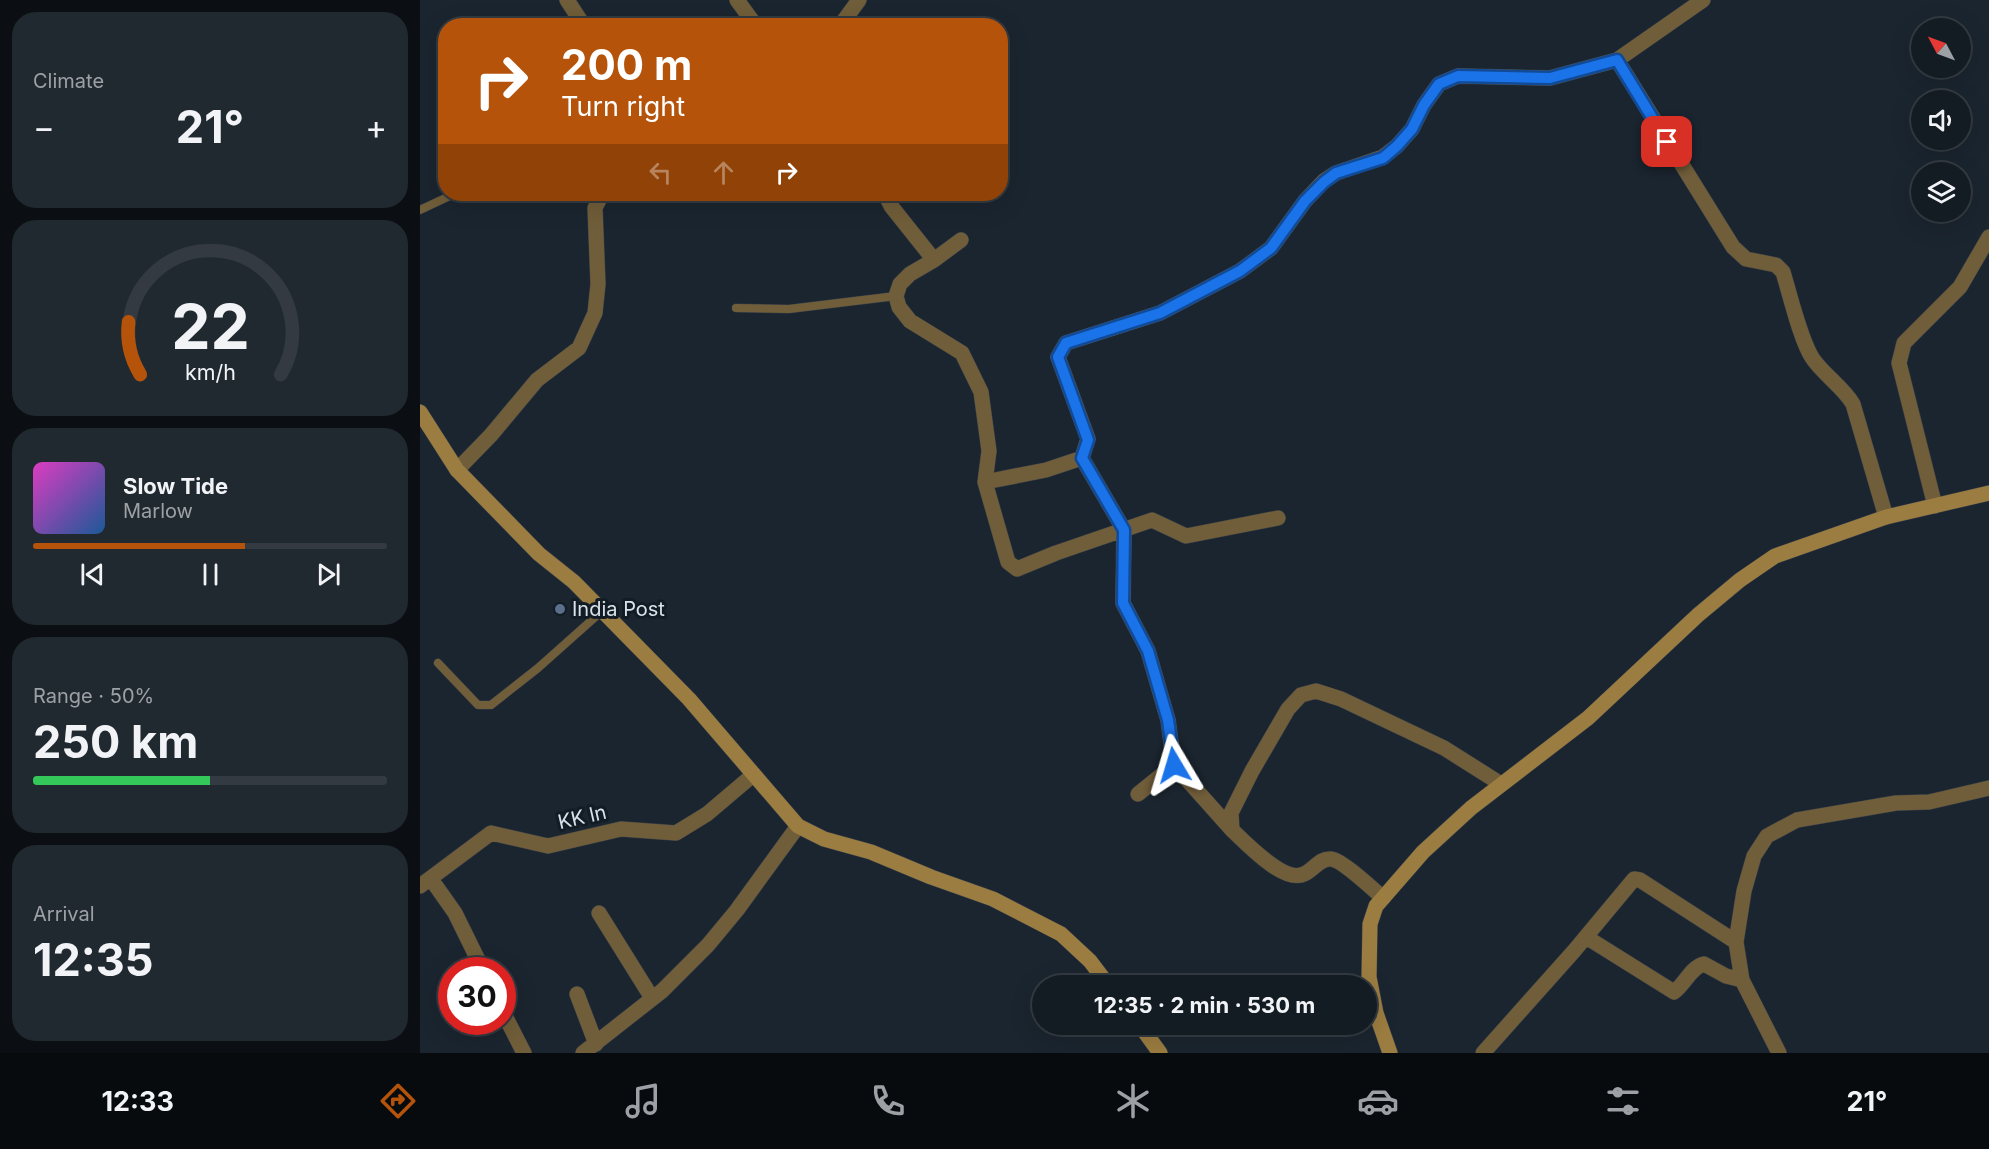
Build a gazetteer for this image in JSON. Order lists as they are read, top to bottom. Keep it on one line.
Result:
{"streets":{"street":["KK ln"]},"places":["India Post"],"north":"top left","page":{"tile":["Climate",["Range · 50%","250 km"],["Arrival","12:35"]],"turn":["200 m","Turn right"],"heat":["−","21°","+"],"song":["Slow Tide","Marlow"],"limit":"30","trip":"12:35 · 2 min · 530 m","tabs":["12:33","21°"],"gauge":["22","km/h"]}}
